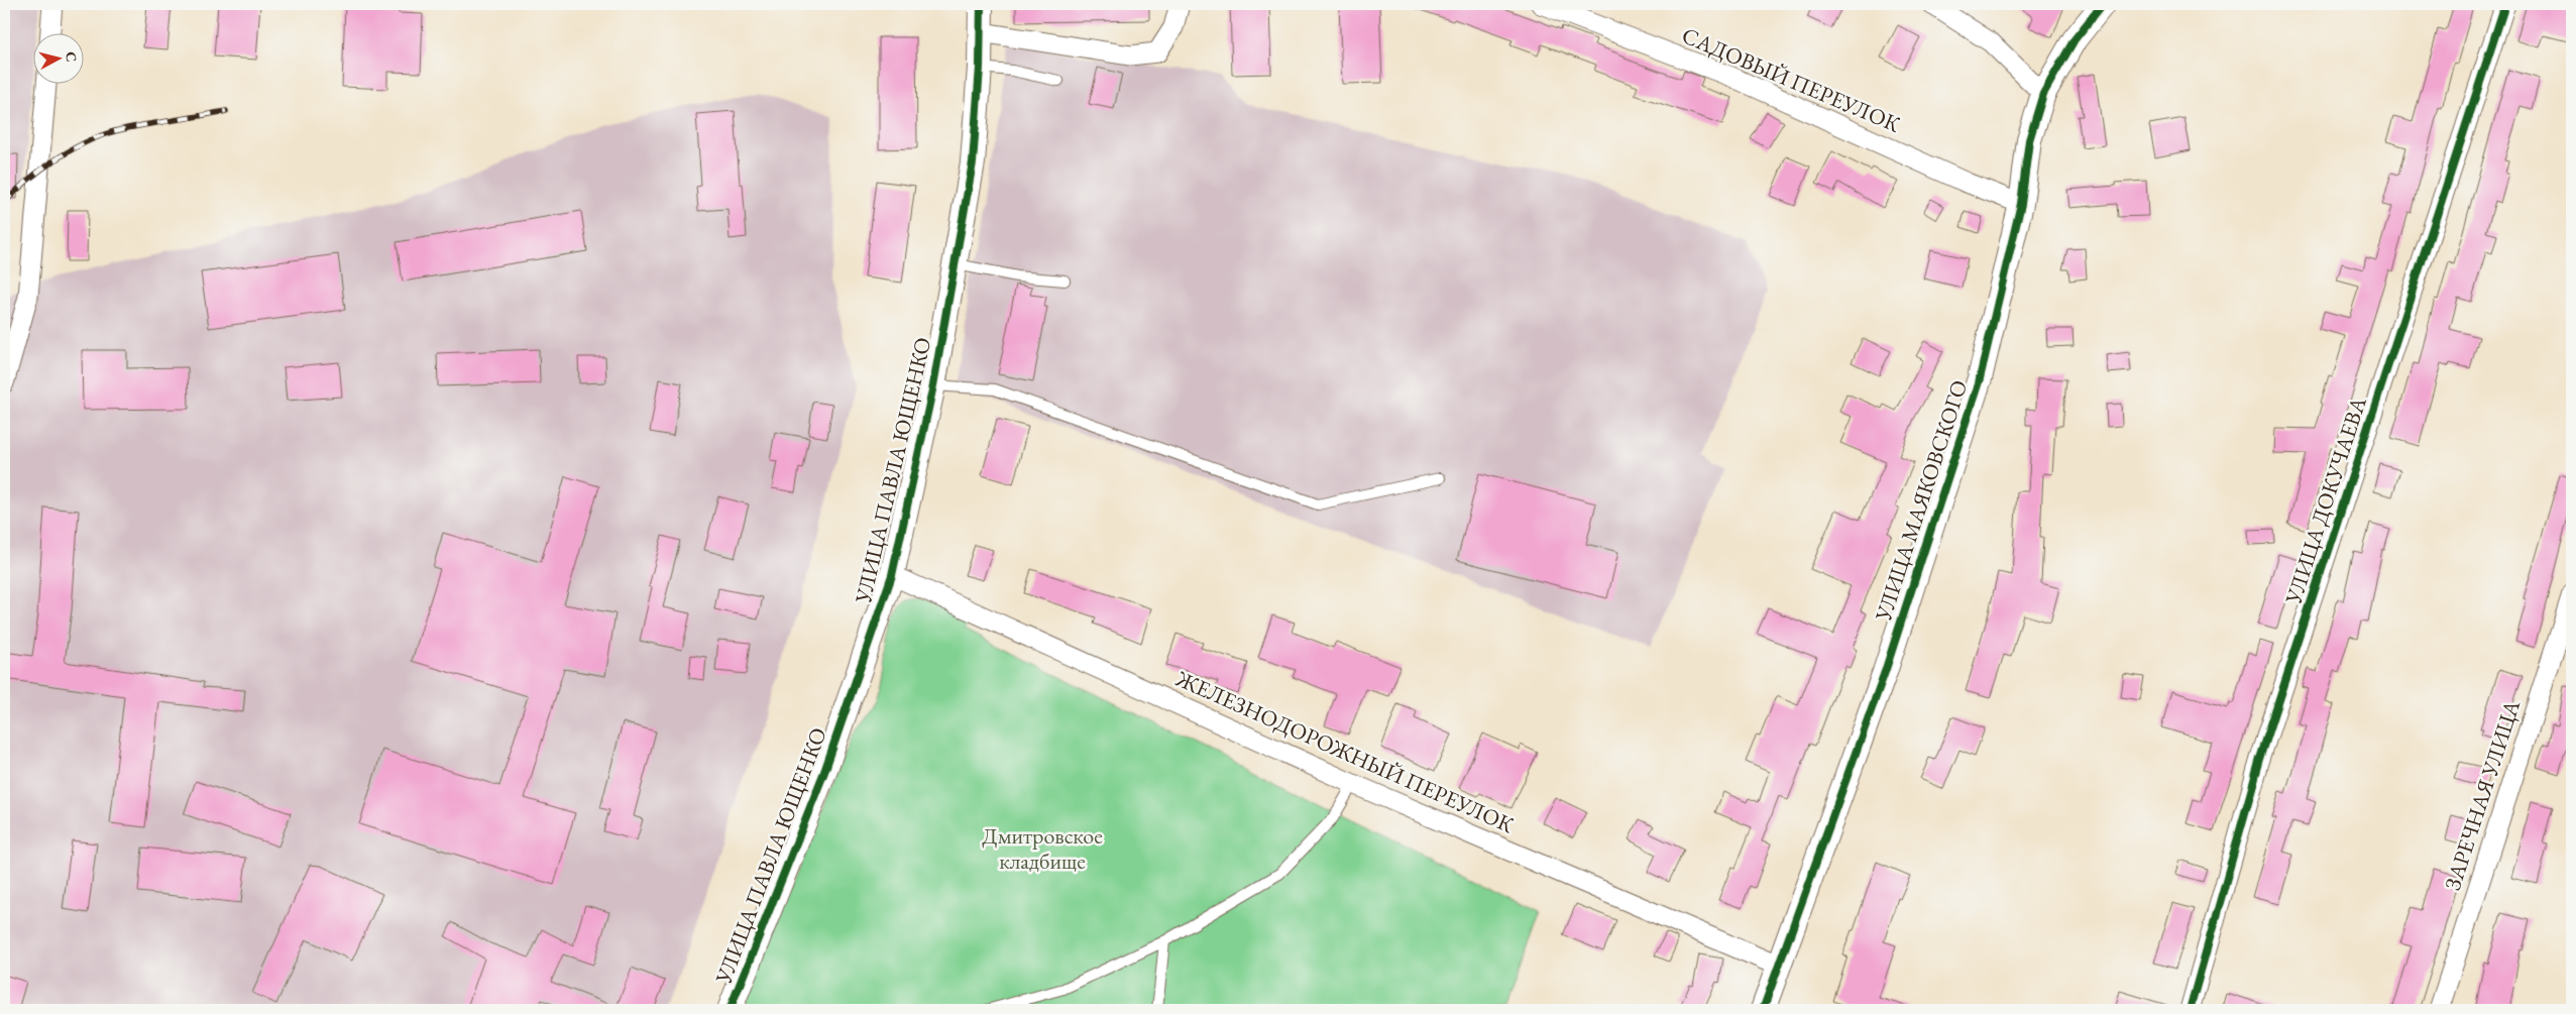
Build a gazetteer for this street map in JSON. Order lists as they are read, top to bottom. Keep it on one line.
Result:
{"streets":{"street":["САДОВЫЙ ПЕРЕУЛОК","УЛИЦА ПАВЛА ЮЩЕНКО","УЛИЦА МАЯКОВСКОГО","УЛИЦА ДОКУЧАЕВА","ЖЕЛЕЗНОДОРОЖНЫЙ ПЕРЕУЛОК","ЗАРЕЧНАЯ УЛИЦА"]},"crossings":[["САДОВЫЙ ПЕРЕУЛОК","УЛИЦА МАЯКОВСКОГО"],["УЛИЦА ПАВЛА ЮЩЕНКО","ЖЕЛЕЗНОДОРОЖНЫЙ ПЕРЕУЛОК"],["УЛИЦА МАЯКОВСКОГО","ЖЕЛЕЗНОДОРОЖНЫЙ ПЕРЕУЛОК"]],"parks":["Дмитровское кладбище"],"north":"right"}
